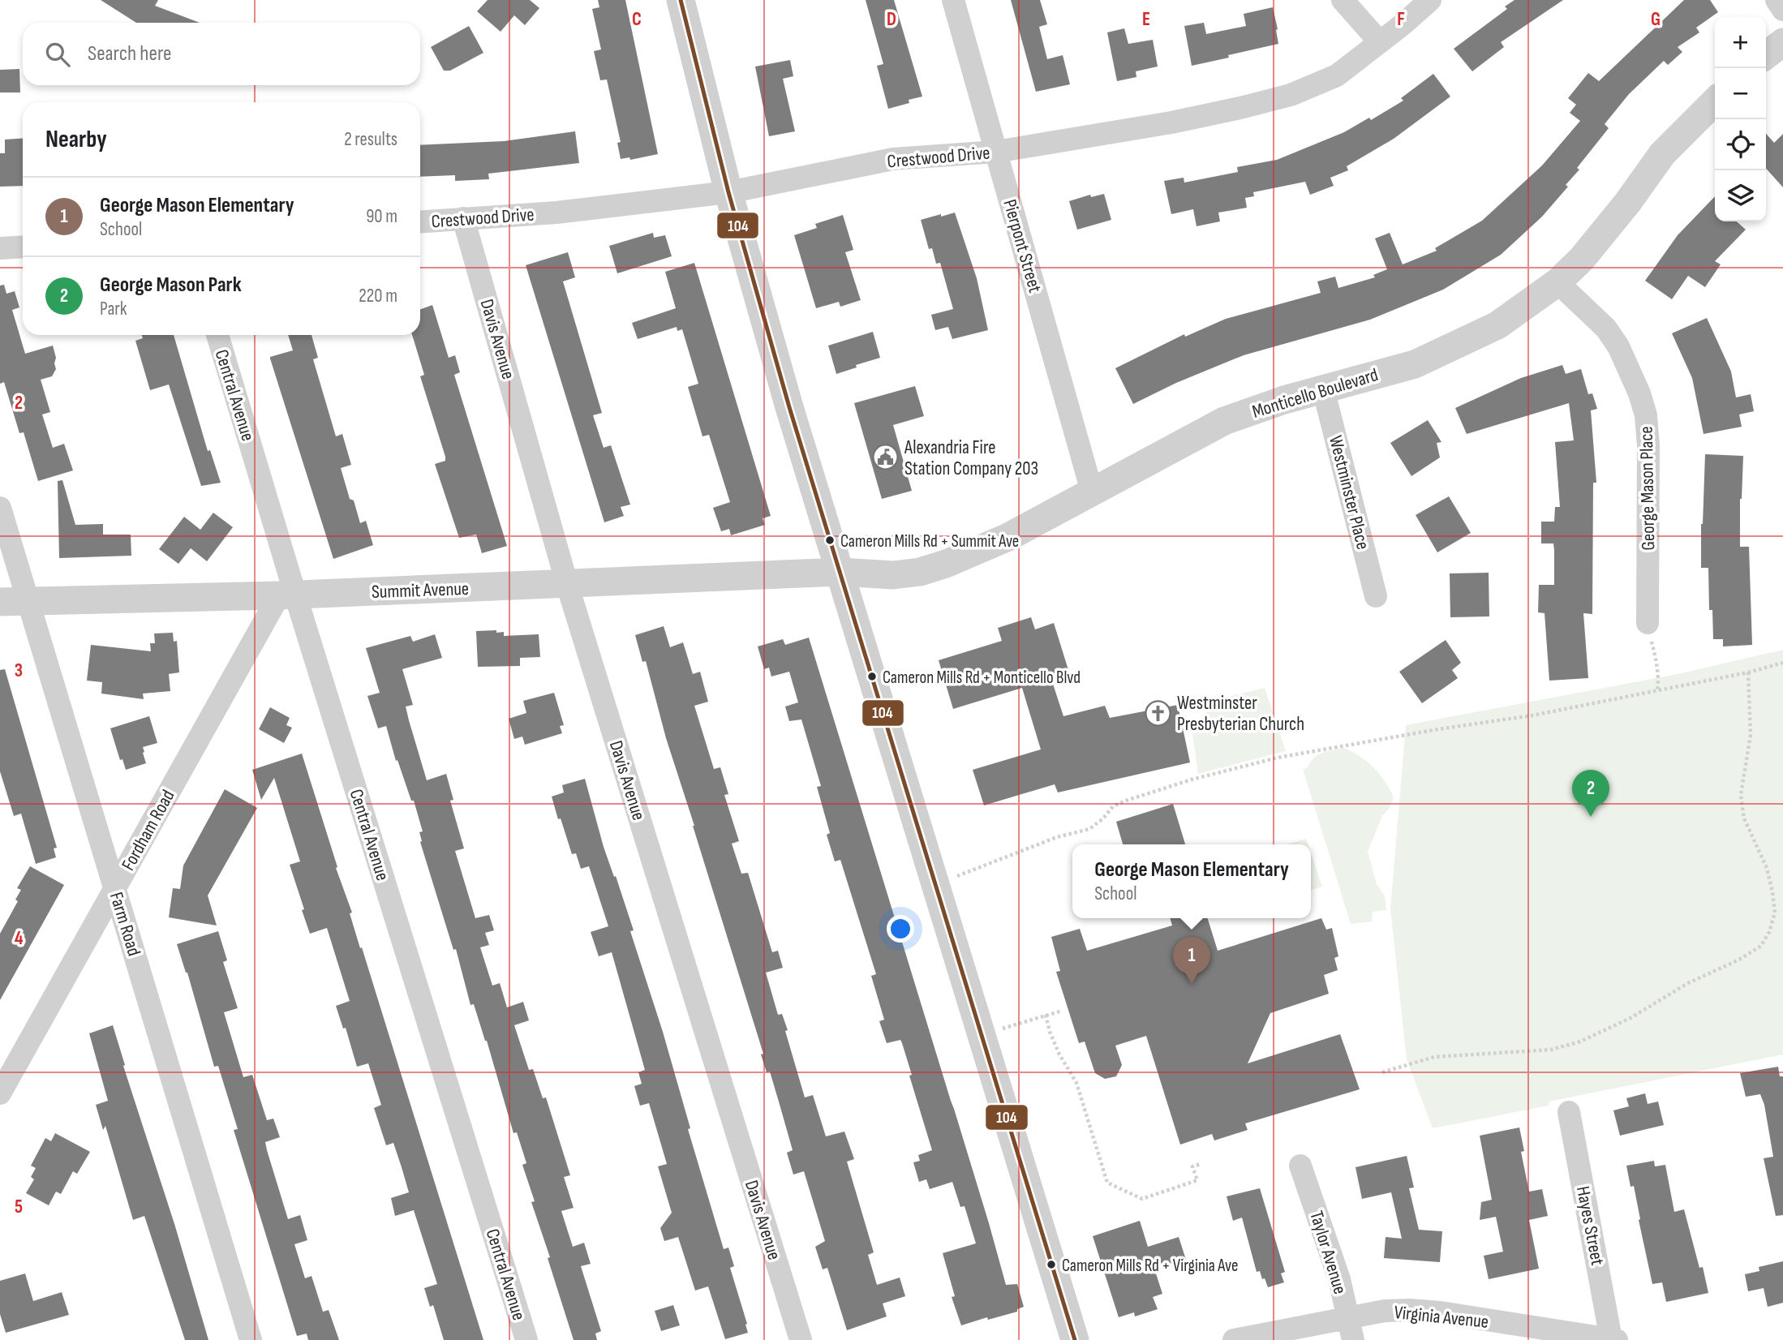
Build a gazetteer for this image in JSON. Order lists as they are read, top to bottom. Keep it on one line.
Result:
{"streets":{"street":["Crestwood Drive","Pierpont Street","Davis Avenue","Monticello Boulevard","Central Avenue","George Mason Place","Westminster Place","Summit Avenue","Fordham Road","Farm Road","Hayes Street","Taylor Avenue","Virginia Avenue"]},"crossings":[["Crestwood Drive","Pierpont Street"],["Crestwood Drive","Davis Avenue"],["Pierpont Street","Monticello Boulevard"],["Davis Avenue","Summit Avenue"],["Monticello Boulevard","George Mason Place"],["Monticello Boulevard","Westminster Place"],["Monticello Boulevard","Summit Avenue"],["Central Avenue","Summit Avenue"],["Central Avenue","Fordham Road"],["Summit Avenue","Fordham Road"],["Summit Avenue","Farm Road"],["Fordham Road","Farm Road"],["Hayes Street","Virginia Avenue"],["Taylor Avenue","Virginia Avenue"]],"places":{"public building":["Alexandria Fire Station Company 203"],"other":["Cameron Mills Rd + Summit Ave","Cameron Mills Rd + Monticello Blvd","Cameron Mills Rd + Virginia Ave"],"church":["Westminster Presbyterian Church"]},"lines":["transit line 104"],"page":{"map_buttons":["+","−"],"search":"Search here","heading":["Nearby","2 results"],"list":[{"mark":"1","name":"George Mason Elementary","note":"School","value":"90 m"},{"mark":"2","name":"George Mason Park","note":"Park","value":"220 m"}],"pins":["2","1"],"popup":["George Mason Elementary","School"]},"grid":{"columns":["C","D","E","F","G"],"rows":["2","3","4","5"]}}
